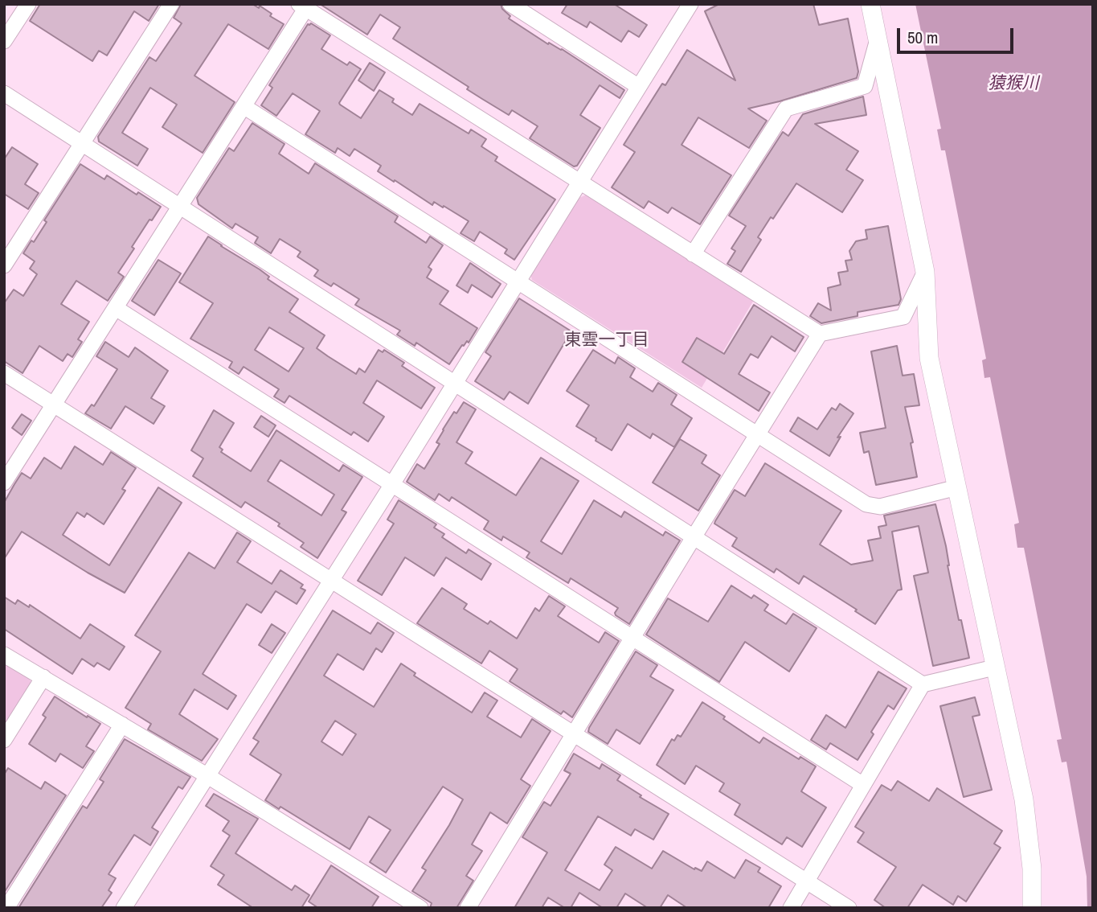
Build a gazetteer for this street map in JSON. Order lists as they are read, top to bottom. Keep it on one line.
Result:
{"districts":["東雲一丁目"],"water":["猿猴川"],"scale_bar":"50 m"}
